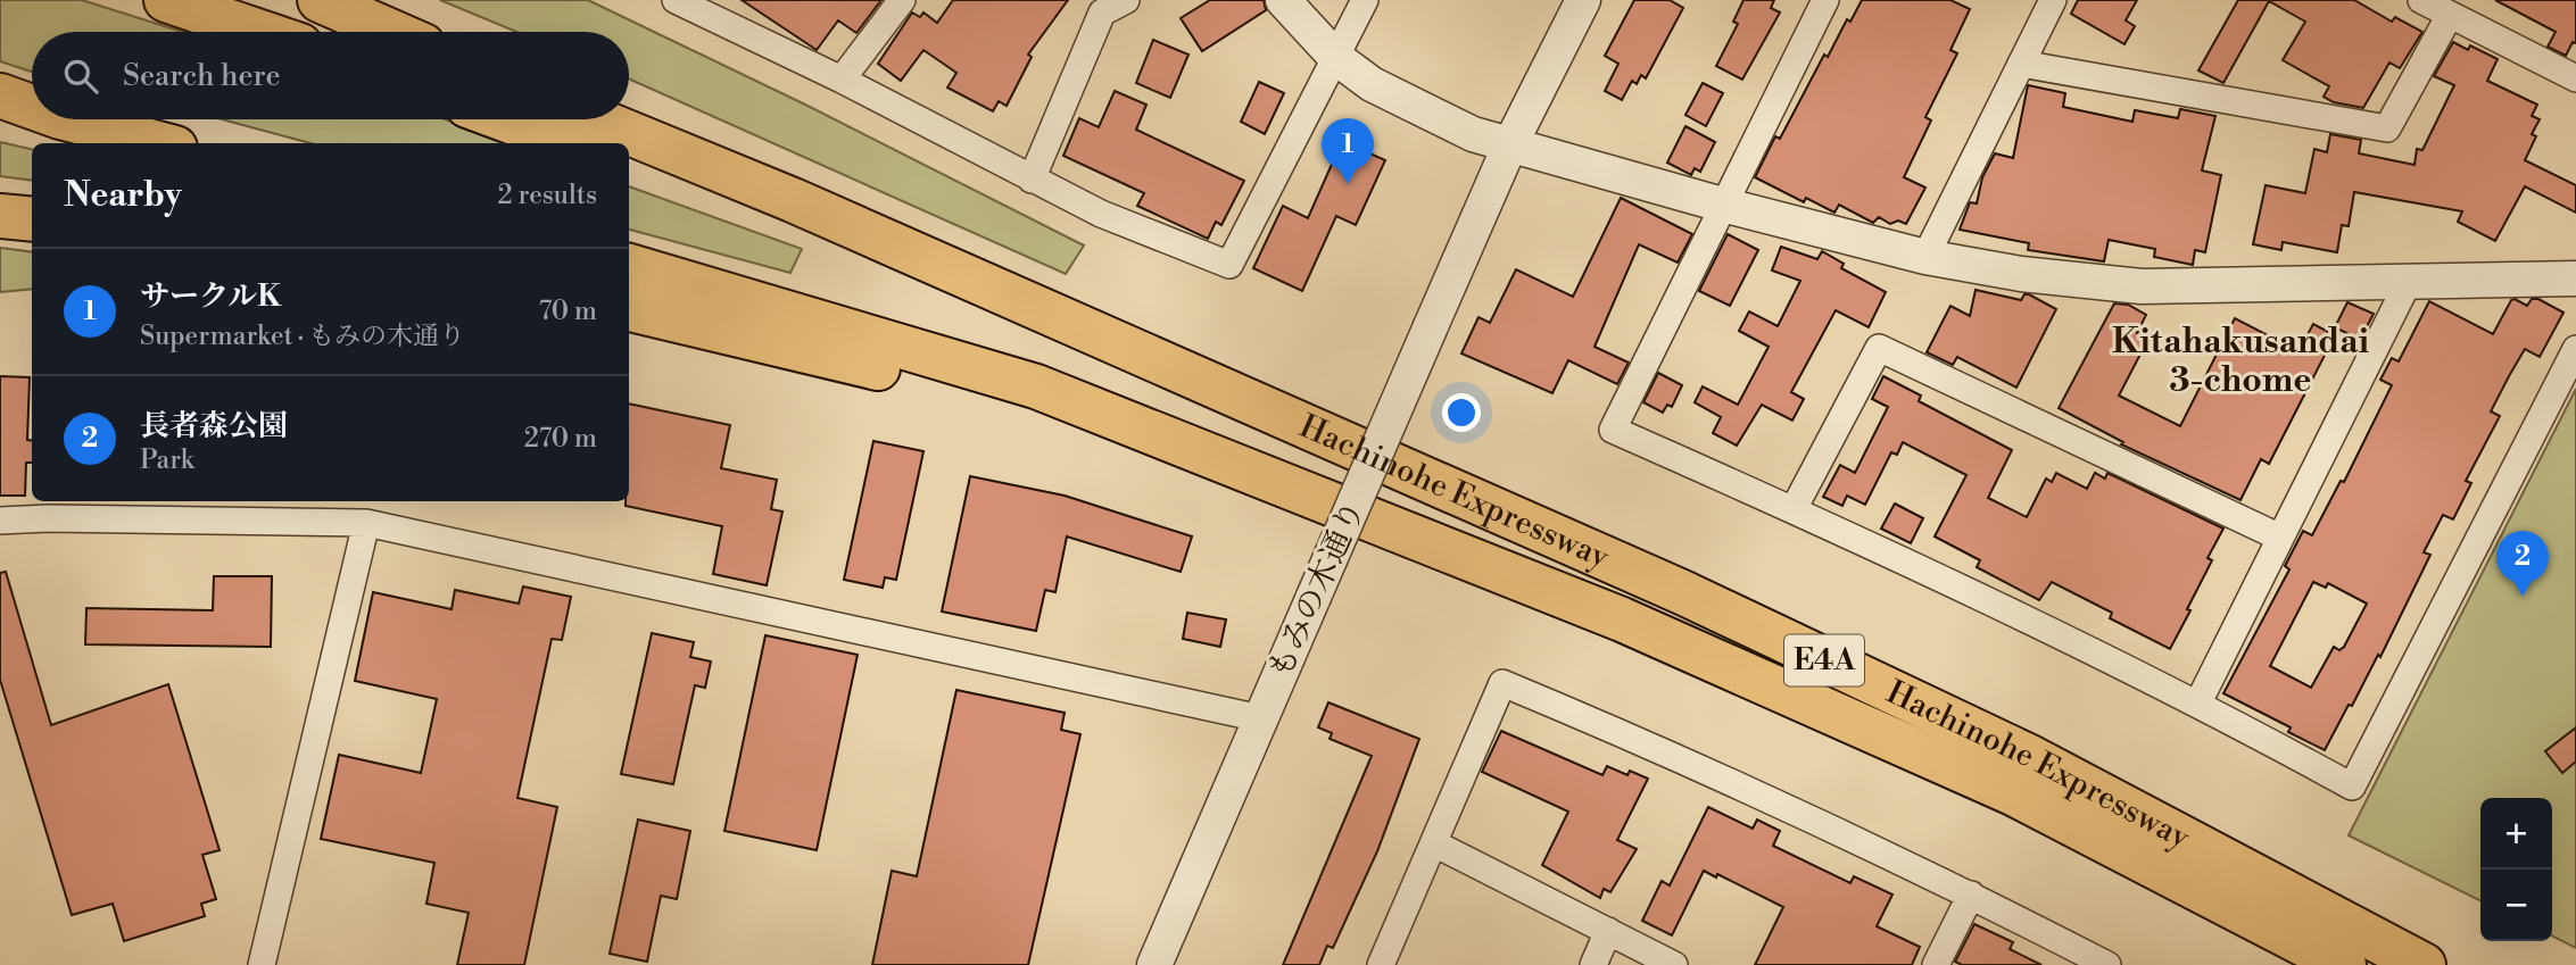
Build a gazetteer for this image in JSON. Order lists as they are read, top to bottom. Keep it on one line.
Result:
{"streets":{"highway":["Hachinohe Expressway","E4A"],"street":["もみの木通り"]},"districts":["Kitahakusandai 3-chome"],"page":{"search":"Search here","pins":["1","2"],"heading":["Nearby","2 results"],"list":[{"mark":"1","name":"サークルK","note":"Supermarket · もみの木通り","value":"70 m"},{"mark":"2","name":"長者森公園","note":"Park","value":"270 m"}],"map_buttons":["+","−"]}}
